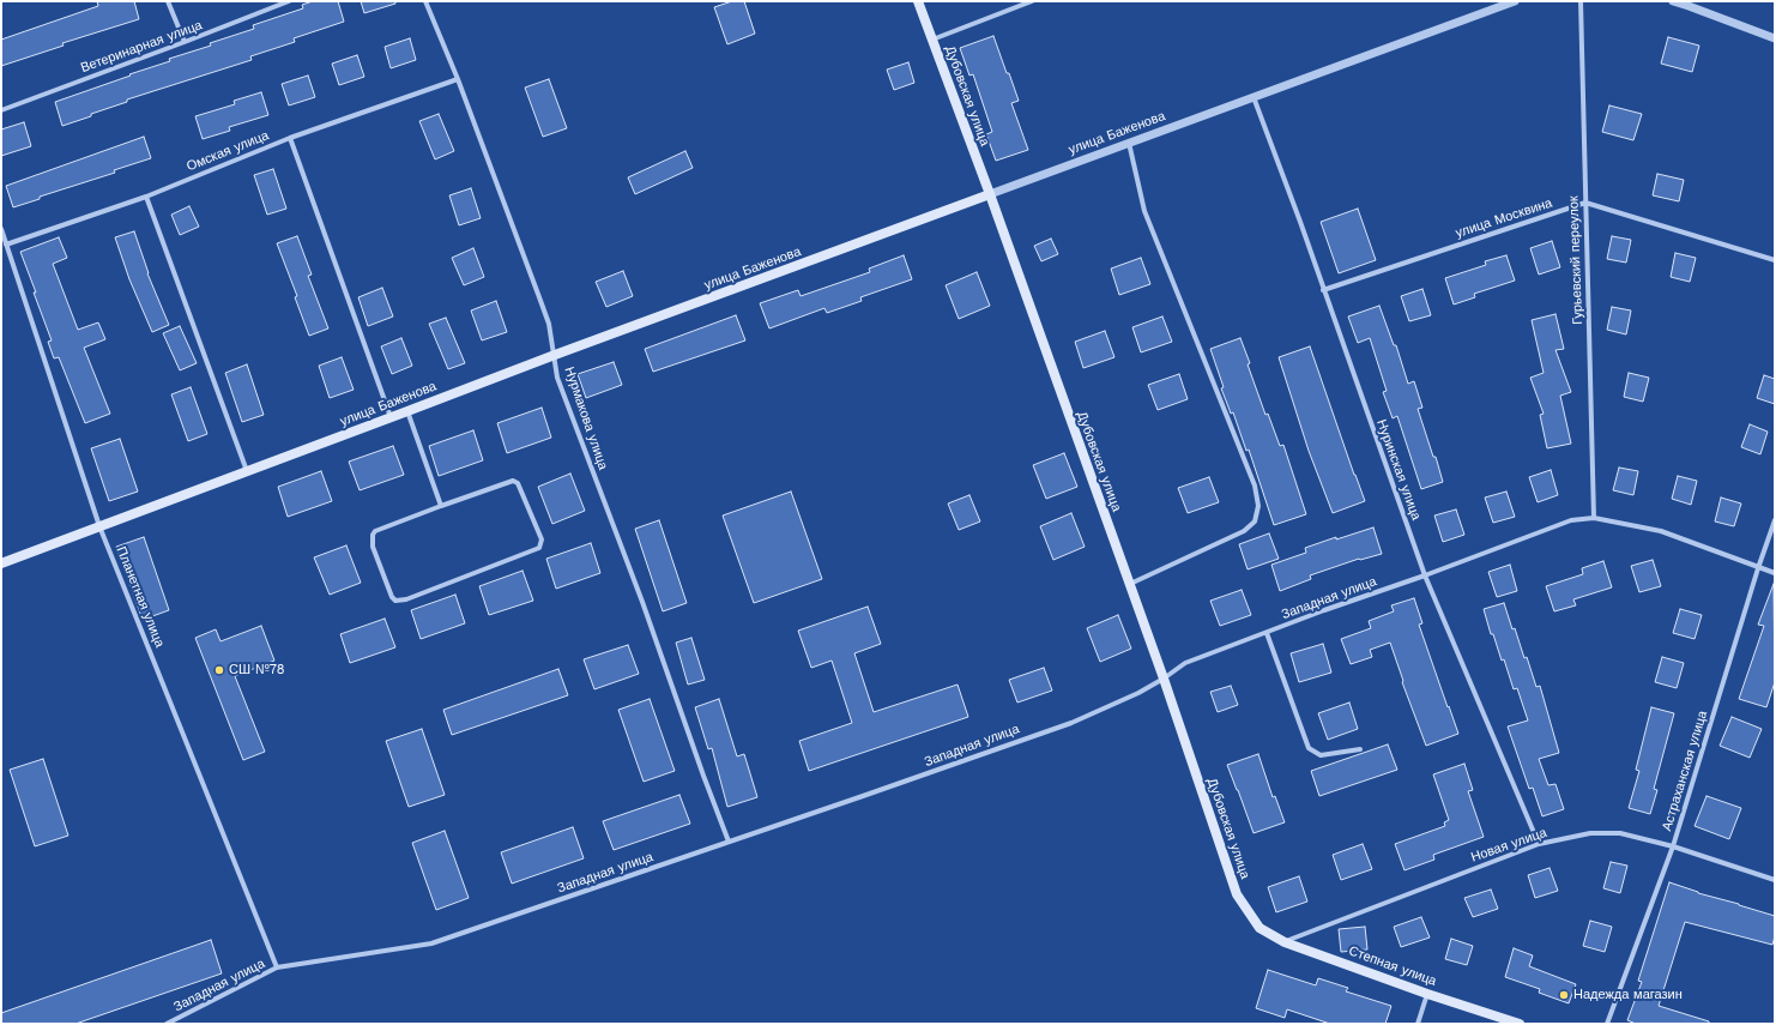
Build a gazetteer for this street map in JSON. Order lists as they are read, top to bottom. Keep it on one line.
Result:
{"streets":{"main road":["Дубовская улица","улица Баженова","Степная улица"],"street":["Ветеринарная улица","Омская улица","улица Москвина","Гурьевский переулок","Нурмакова улица","Нуринская улица","Планетная улица","Западная улица","Астраханская улица","Новая улица"]},"crossings":[["Дубовская улица","улица Баженова"],["Дубовская улица","Западная улица"],["Дубовская улица","Степная улица"],["улица Баженова","Нурмакова улица"],["улица Баженова","Нуринская улица"],["улица Баженова","Планетная улица"],["Омская улица","Нурмакова улица"],["Омская улица","Планетная улица"],["улица Москвина","Гурьевский переулок"],["улица Москвина","Нуринская улица"],["Гурьевский переулок","Западная улица"],["Нурмакова улица","Западная улица"],["Нуринская улица","Западная улица"],["Нуринская улица","Новая улица"],["Планетная улица","Западная улица"],["Западная улица","Астраханская улица"],["Астраханская улица","Новая улица"],["Новая улица","Степная улица"]],"places":["СШ №78","Надежда магазин"]}
